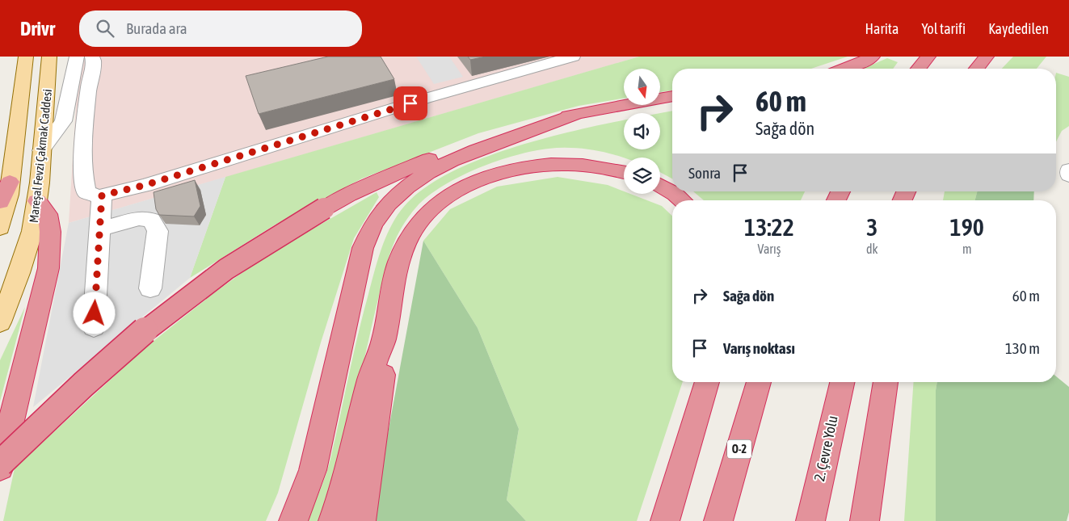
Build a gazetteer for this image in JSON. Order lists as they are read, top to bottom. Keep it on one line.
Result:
{"streets":{"highway":["2. Çevre Yolu","O-2"],"main road":["Mareşal Fevzi Çakmak Caddesi"]},"north":"bottom","page":{"header":"Drivr","search":"Burada ara","nav":["Harita","Yol tarifi","Kaydedilen"],"turn":["60 m","Sağa dön"],"then":"Sonra","eta":["13:22","Varış","3","dk","190","m"],"list":[{"name":"Sağa dön","value":"60 m"},{"name":"Varış noktası","value":"130 m"}]}}
